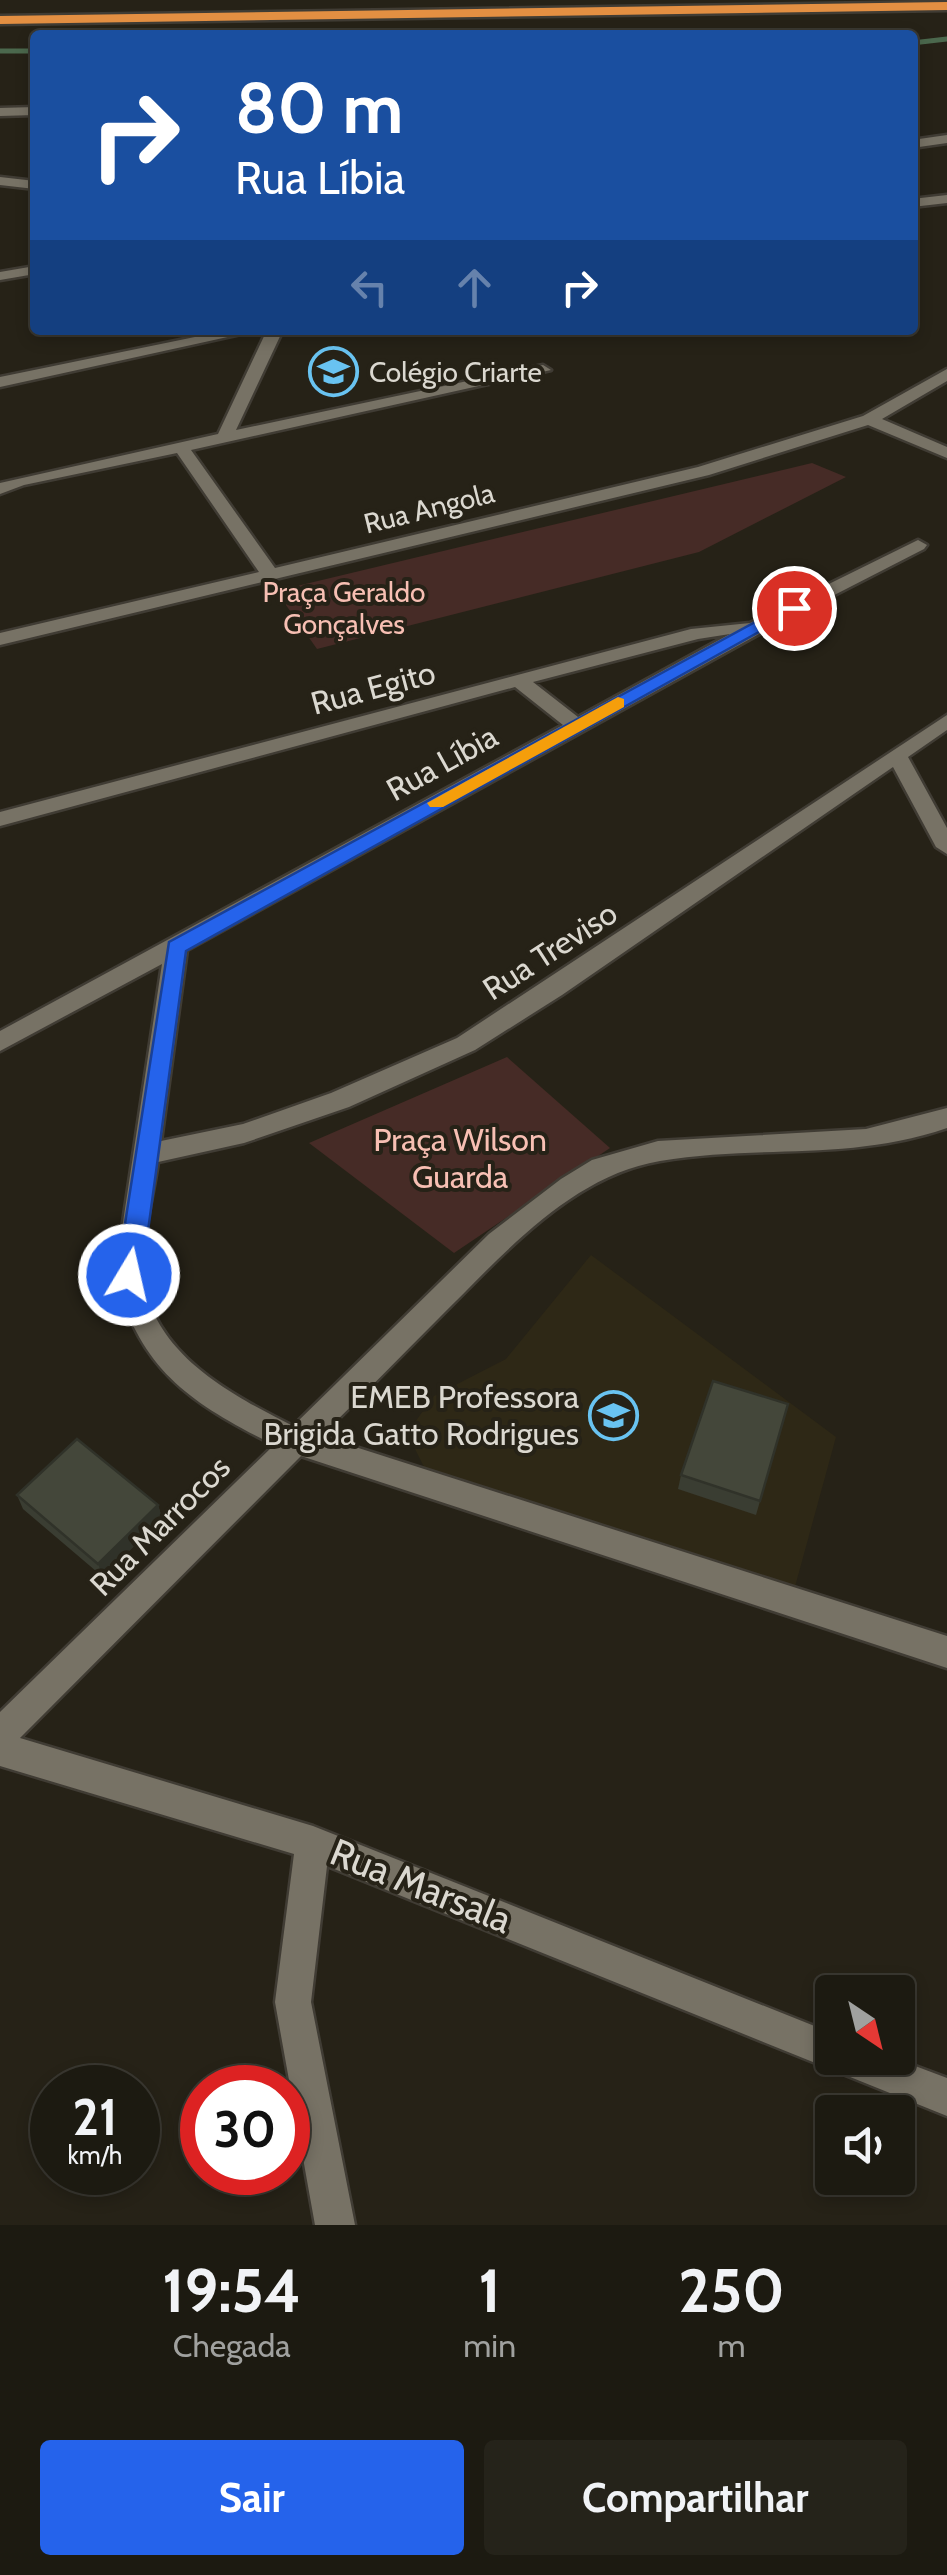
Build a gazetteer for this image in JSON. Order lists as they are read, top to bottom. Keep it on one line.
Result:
{"streets":{"street":["Rua Angola","Rua Egito","Rua Líbia","Rua Treviso","Rua Marrocos","Rua Marsala"]},"crossings":[["Rua Egito","Rua Líbia"]],"parks":["Praça Geraldo Gonçalves","Praça Wilson Guarda"],"places":{"school or university":["Colégio Criarte","EMEB Professora Brigida Gatto Rodrigues"]},"north":"bottom right","page":{"turn":["80 m","Rua Líbia"],"speed":"21 km/h","limit":"30","eta":["19:54","Chegada","1","min","250","m"],"buttons":["Sair","Compartilhar"]}}
